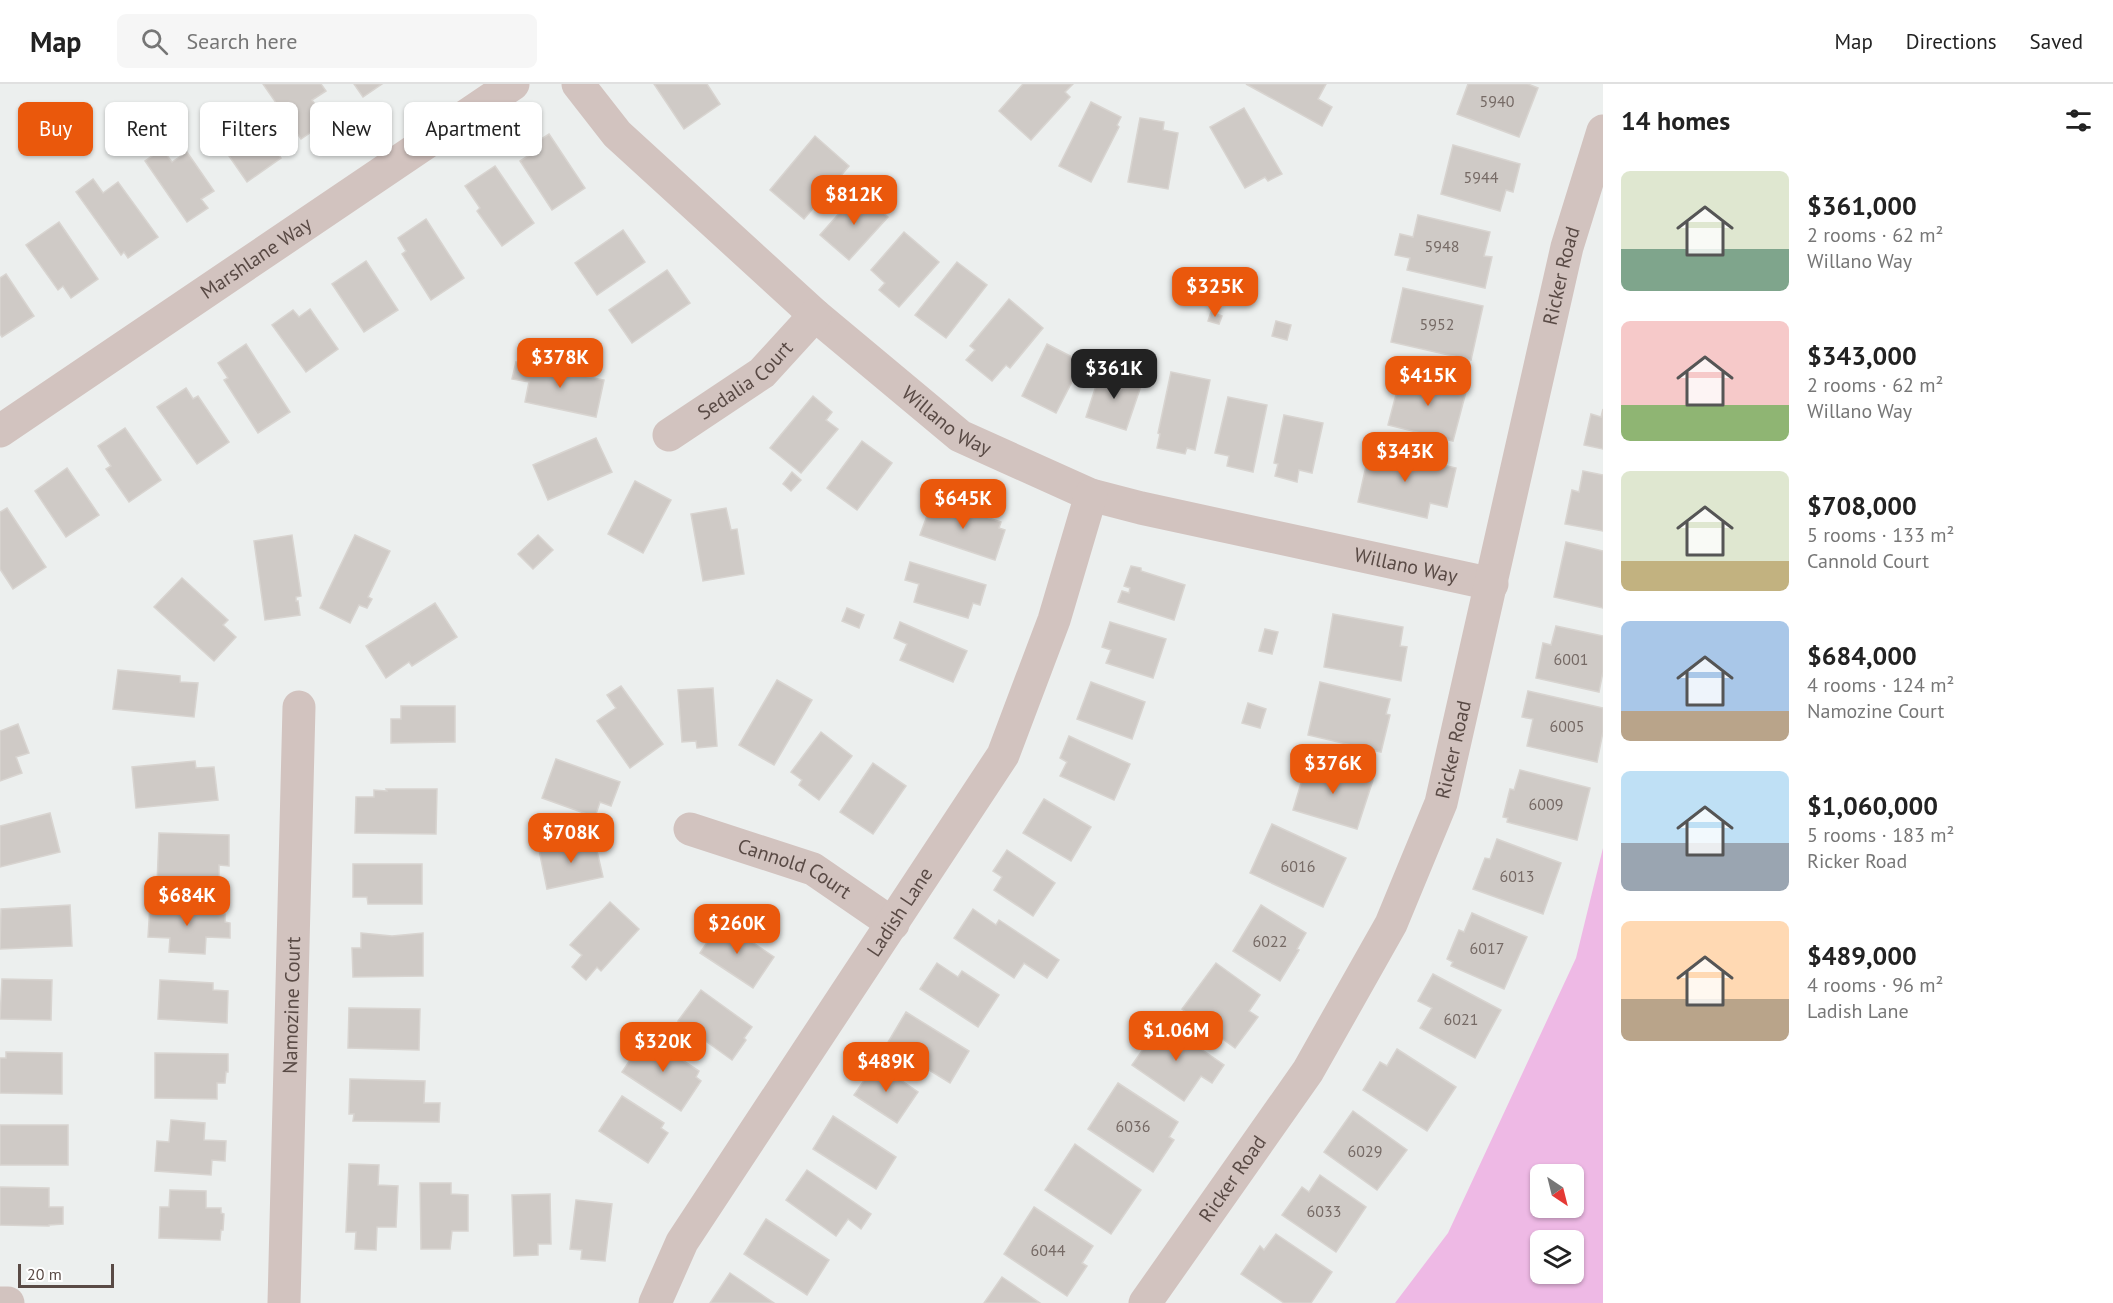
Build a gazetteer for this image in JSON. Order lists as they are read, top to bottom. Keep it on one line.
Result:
{"streets":{"street":["Marshlane Way","Ricker Road","Sedalia Court","Willano Way","Cannold Court","Ladish Lane","Namozine Court"]},"crossings":[["Ricker Road","Willano Way"],["Sedalia Court","Willano Way"],["Willano Way","Ladish Lane"],["Cannold Court","Ladish Lane"]],"house_numbers":["5940","5944","5948","5952","6001","6005","6009","6016","6013","6022","6017","6021","6036","6029","6033","6044"],"scale_bar":"20 m","north":"bottom right","page":{"header":"Map","search":"Search here","nav":["Map","Directions","Saved"],"heading":"14 homes","chip":["Buy","Rent","Filters","New","Apartment"],"list":[{"name":"$361,000","note":"2 rooms · 62 m² · Willano Way"},{"name":"$343,000","note":"2 rooms · 62 m² · Willano Way"},{"name":"$708,000","note":"5 rooms · 133 m² · Cannold Court"},{"name":"$684,000","note":"4 rooms · 124 m² · Namozine Court"},{"name":"$1,060,000","note":"5 rooms · 183 m² · Ricker Road"},{"name":"$489,000","note":"4 rooms · 96 m² · Ladish Lane"}],"price":["$812K","$325K","$378K","$361K","$415K","$343K","$645K","$376K","$708K","$684K","$260K","$1.06M","$320K","$489K"],"scale":"20 m"}}
